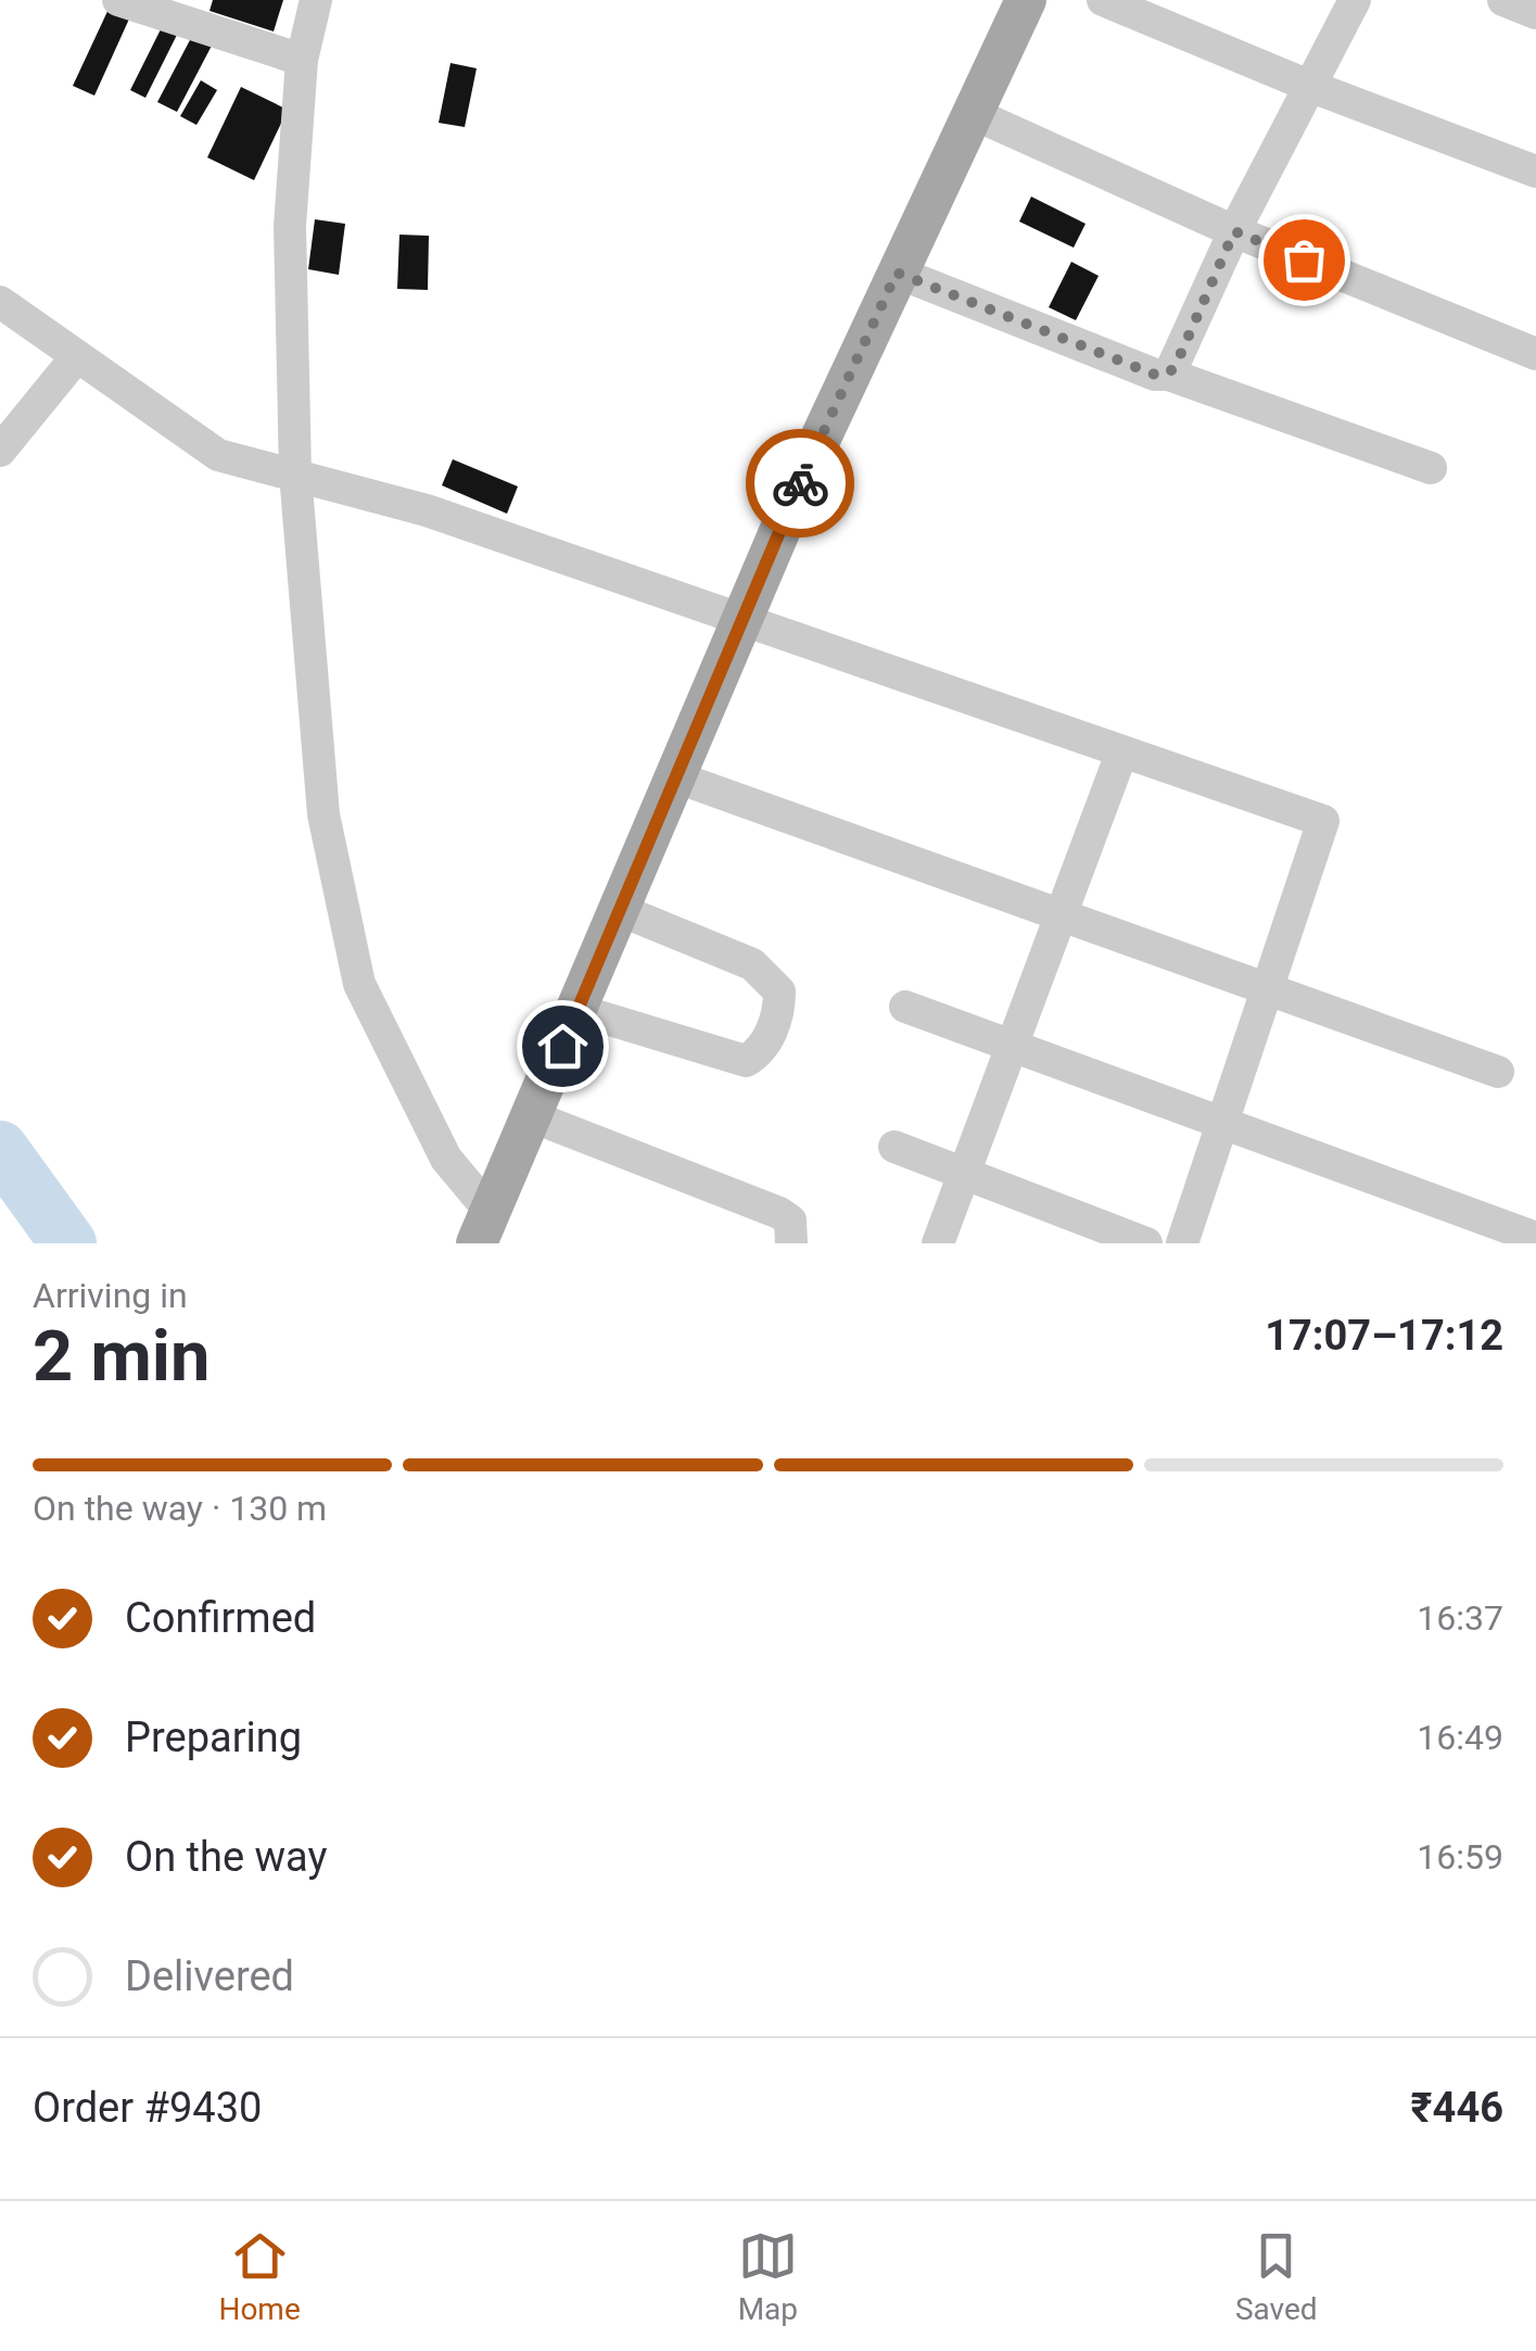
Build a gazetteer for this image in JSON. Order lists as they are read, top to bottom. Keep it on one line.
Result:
{"page":{"heading":["2 min","Arriving in","17:07–17:12"],"panel":["Order #9430","₹446"],"bar":"On the way · 130 m","list":[["Confirmed","16:37"],["Preparing","16:49"],["On the way","16:59"],"Delivered"],"tabs":["Home","Map","Saved"]}}
